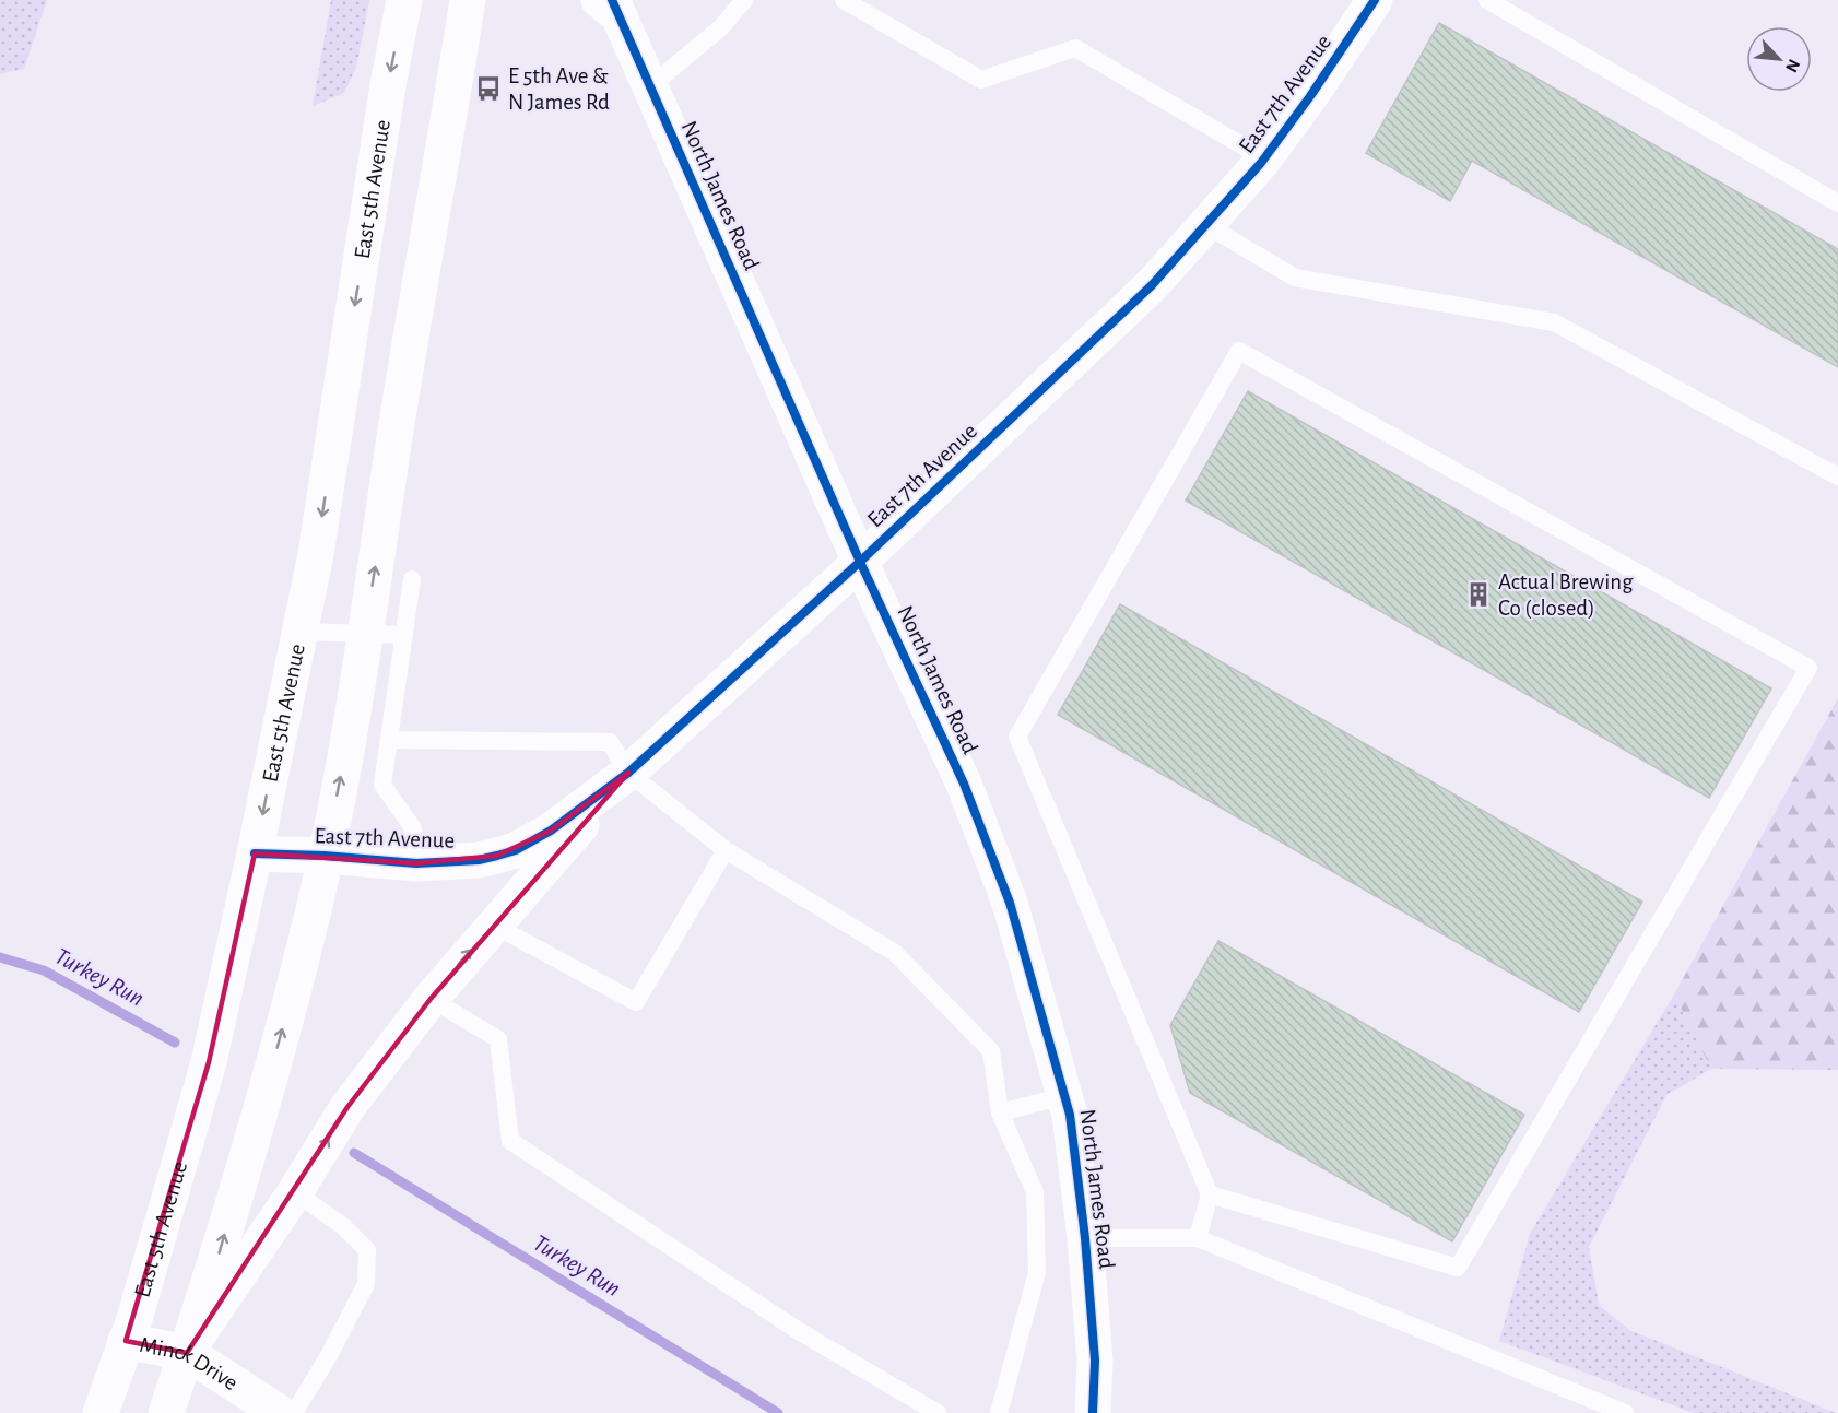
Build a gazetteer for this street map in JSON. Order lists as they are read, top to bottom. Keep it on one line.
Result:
{"streets":{"street":["East 7th Avenue","East 5th Avenue","North James Road","Minck Drive"]},"crossings":[["East 7th Avenue","East 5th Avenue"],["East 7th Avenue","North James Road"],["East 7th Avenue","Minck Drive"],["East 5th Avenue","Minck Drive"]],"water":["Turkey Run"],"places":{"bus stop":["E 5th Ave & N James Rd"],"building":["Actual Brewing Co (closed)"]},"north":"bottom right"}
